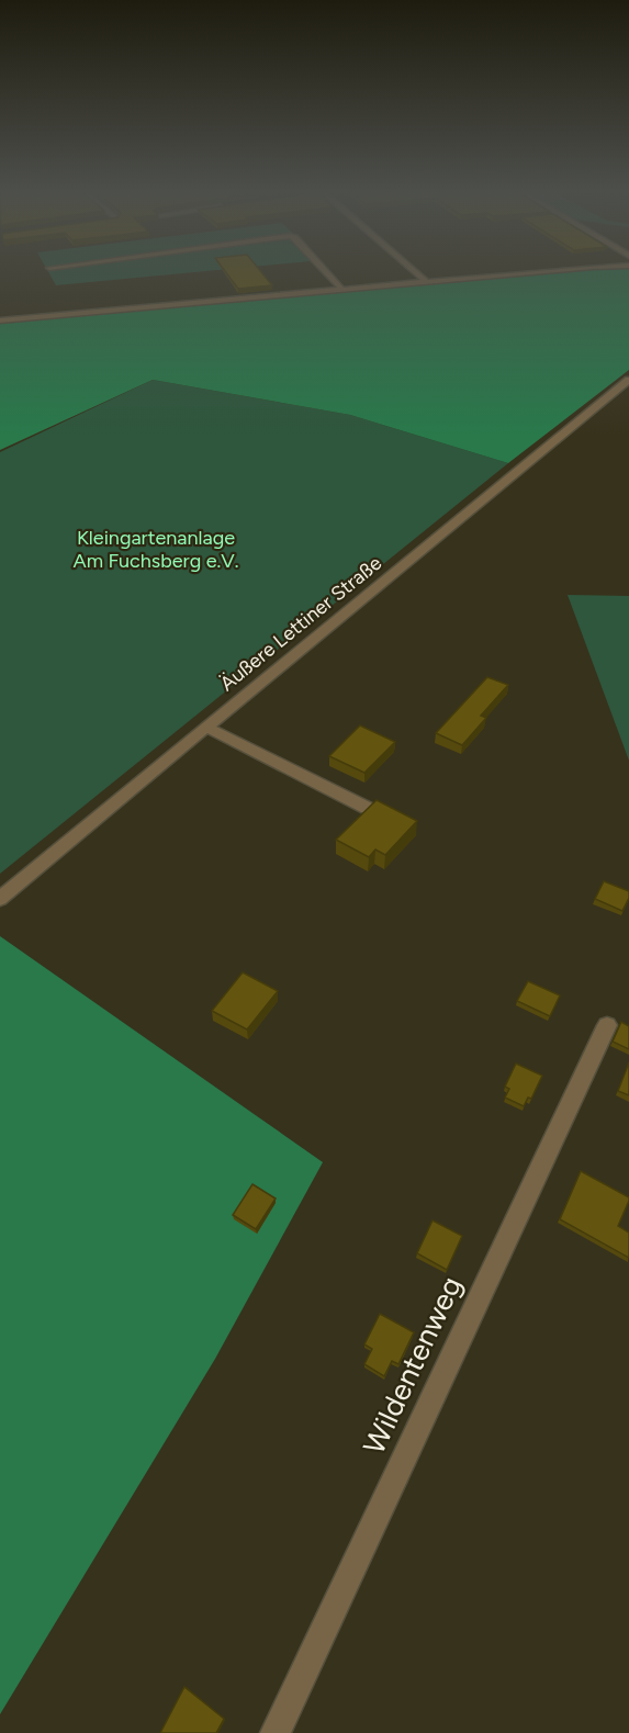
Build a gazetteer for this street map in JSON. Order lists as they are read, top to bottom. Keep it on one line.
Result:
{"streets":{"street":["Äußere Lettiner Straße","Wildentenweg"]},"parks":["Kleingartenanlage Am Fuchsberg e.V."]}
